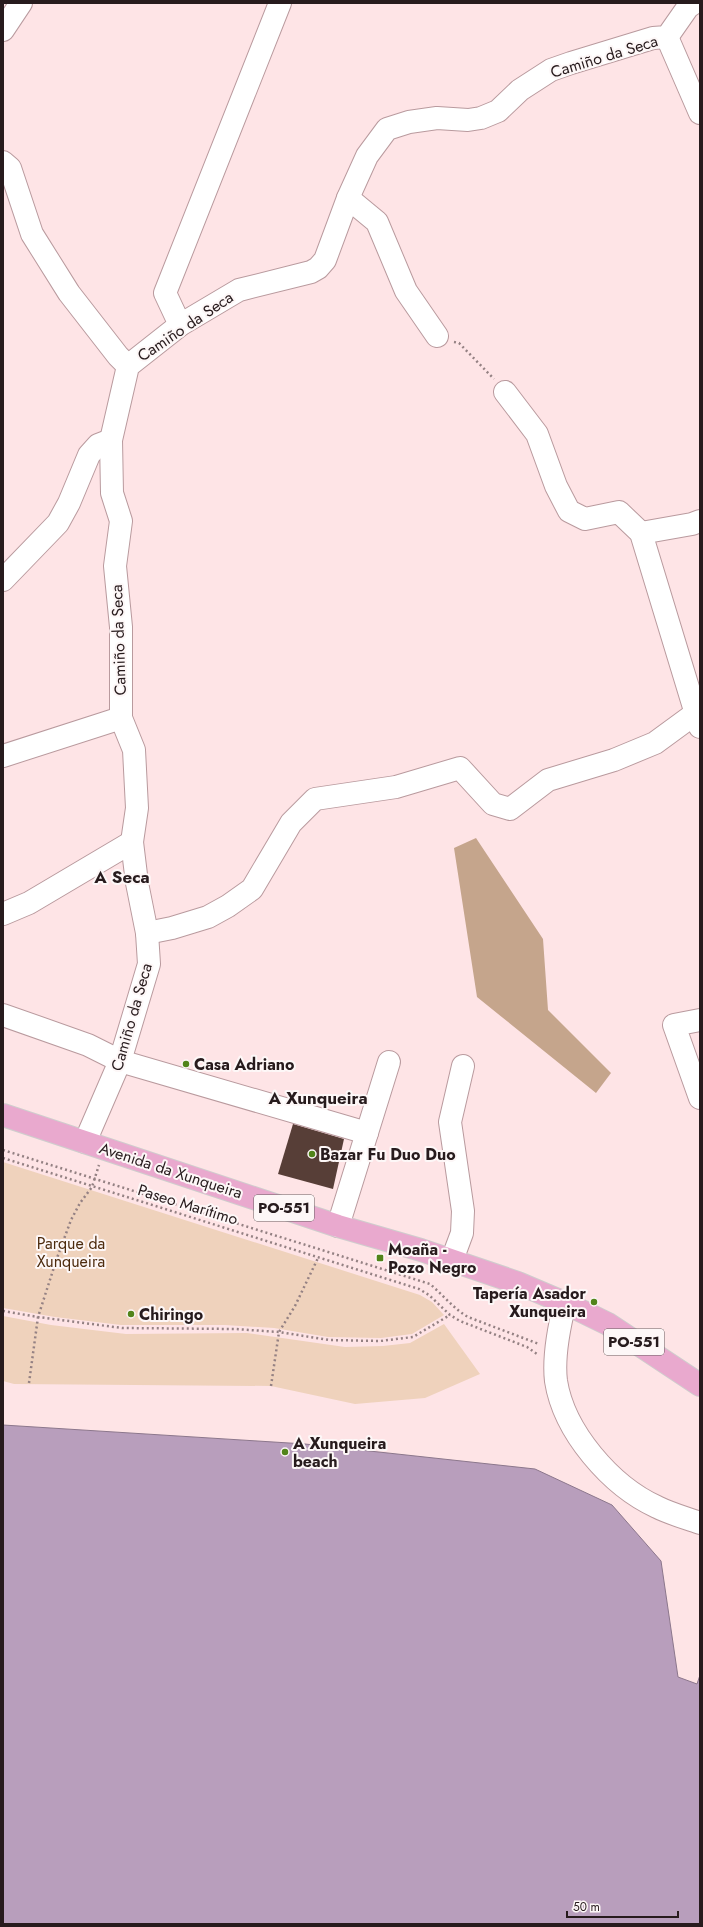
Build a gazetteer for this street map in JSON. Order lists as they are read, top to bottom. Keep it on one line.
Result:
{"streets":{"main road":["Avenida da Xunqueira","PO-551"],"street":["Camiño da Seca"],"path":["Paseo Marítimo"]},"crossings":[["Camiño da Seca","Avenida da Xunqueira"],["Avenida da Xunqueira","PO-551"]],"districts":["A Seca","A Xunqueira"],"parks":["Parque da Xunqueira"],"places":{"other":["Casa Adriano","Bazar Fu Duo Duo","Tapería Asador Xunqueira","Chiringo","A Xunqueira beach"],"transit":["Moaña - Pozo Negro"]},"scale_bar":"50 m"}
